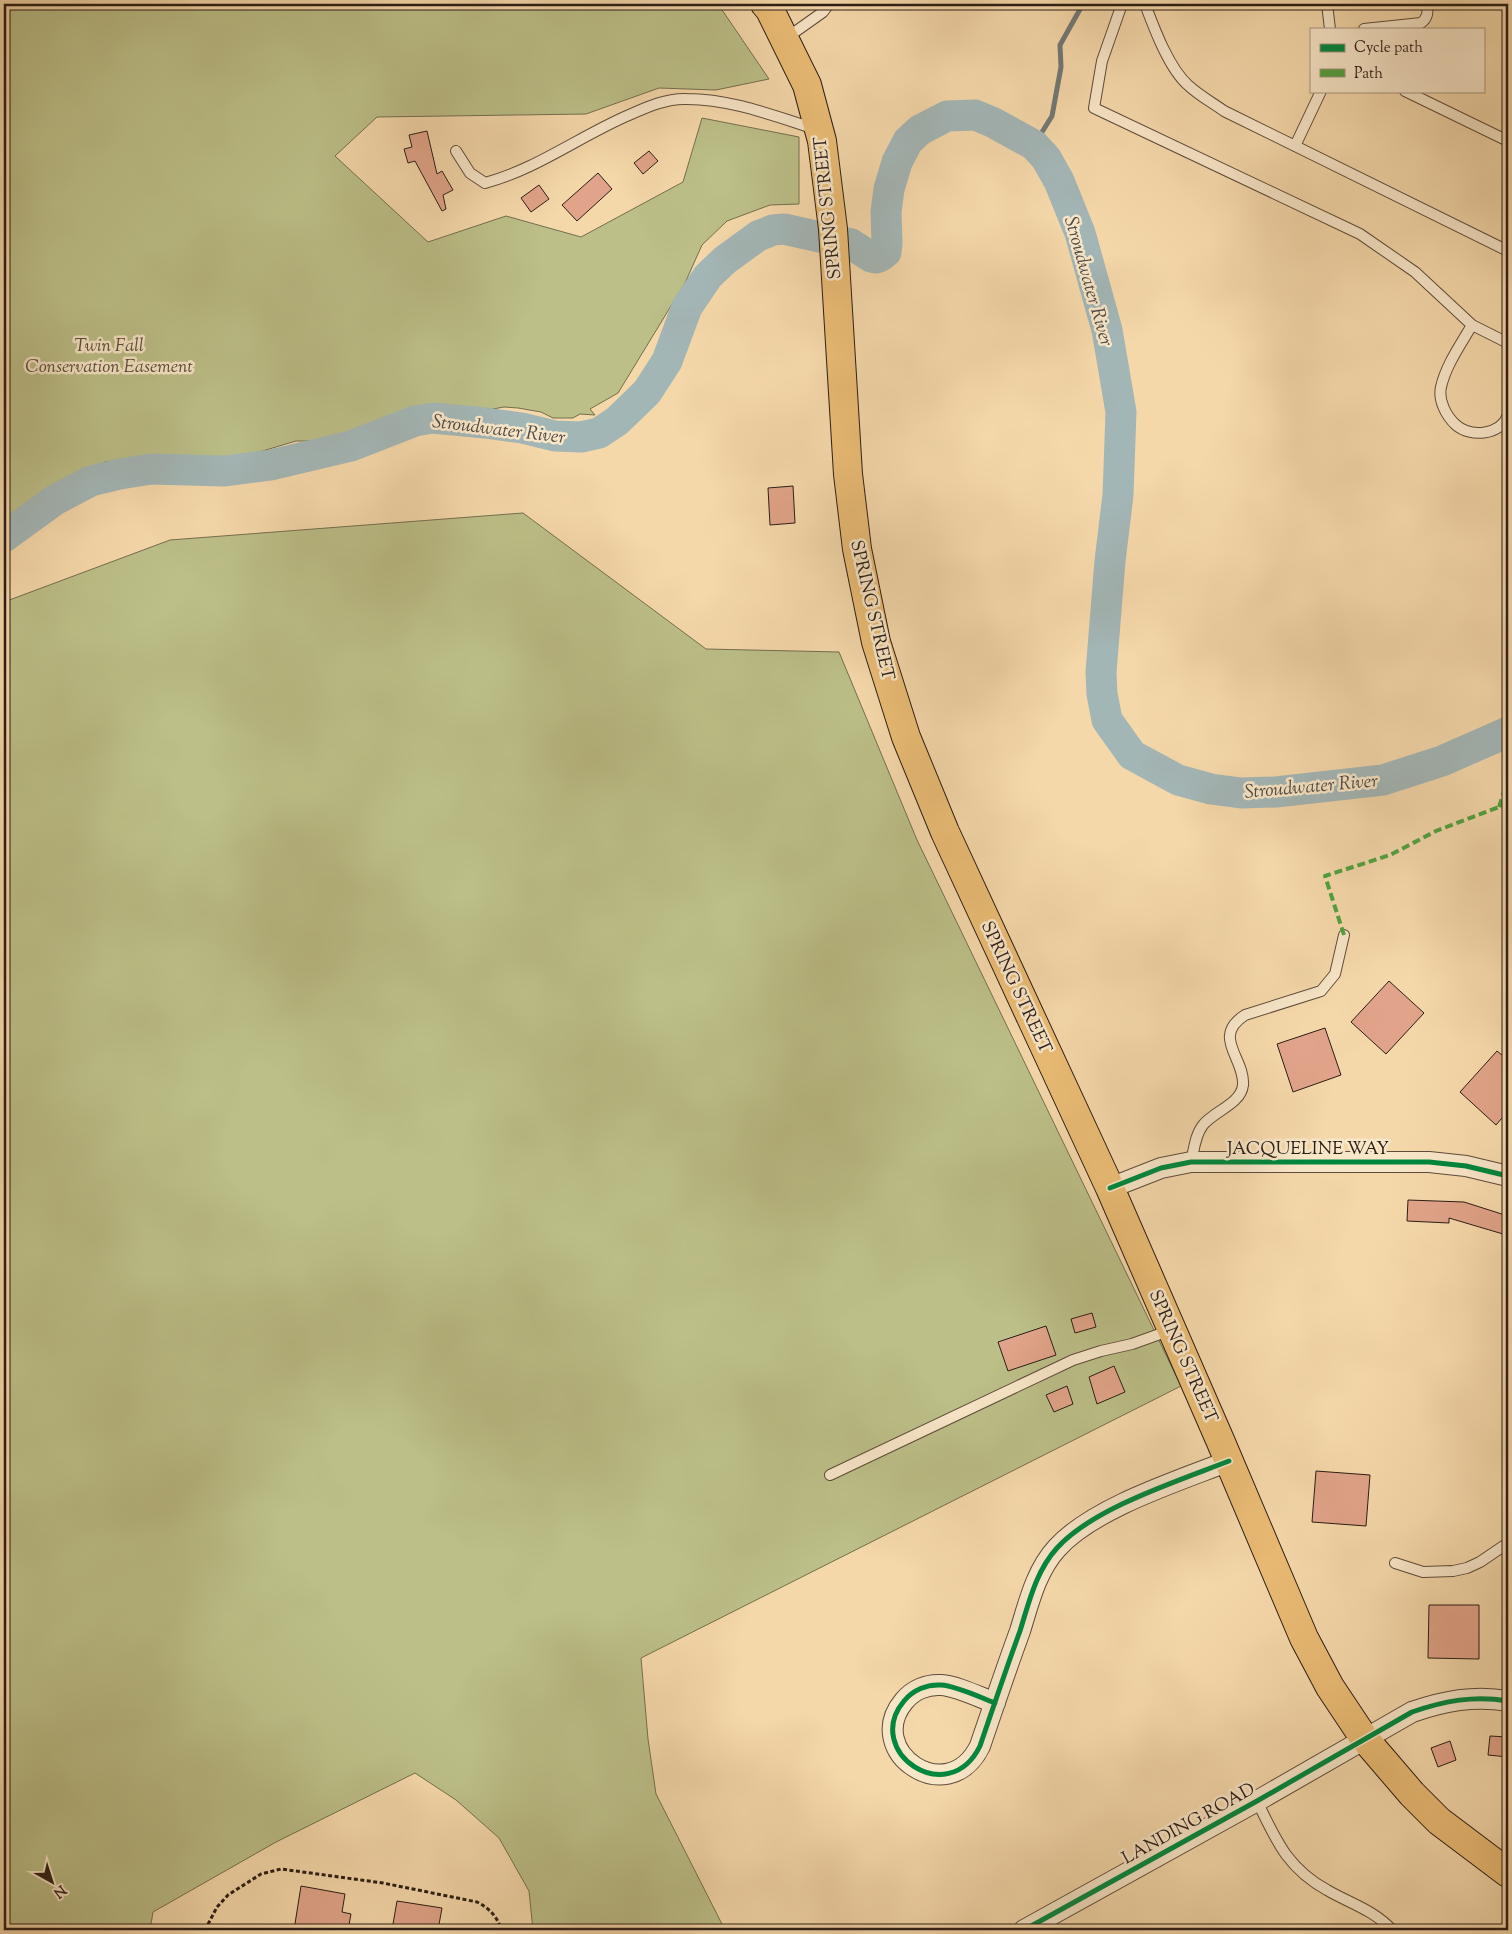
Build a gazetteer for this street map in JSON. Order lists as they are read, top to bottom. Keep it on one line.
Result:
{"streets":{"main road":["SPRING STREET"],"street":["JACQUELINE WAY","LANDING ROAD"]},"crossings":[["SPRING STREET","JACQUELINE WAY"],["SPRING STREET","LANDING ROAD"]],"water":["Stroudwater River"],"parks":["Twin Fall Conservation Easement"],"legend":["Cycle path","Path"],"north":"bottom right"}
